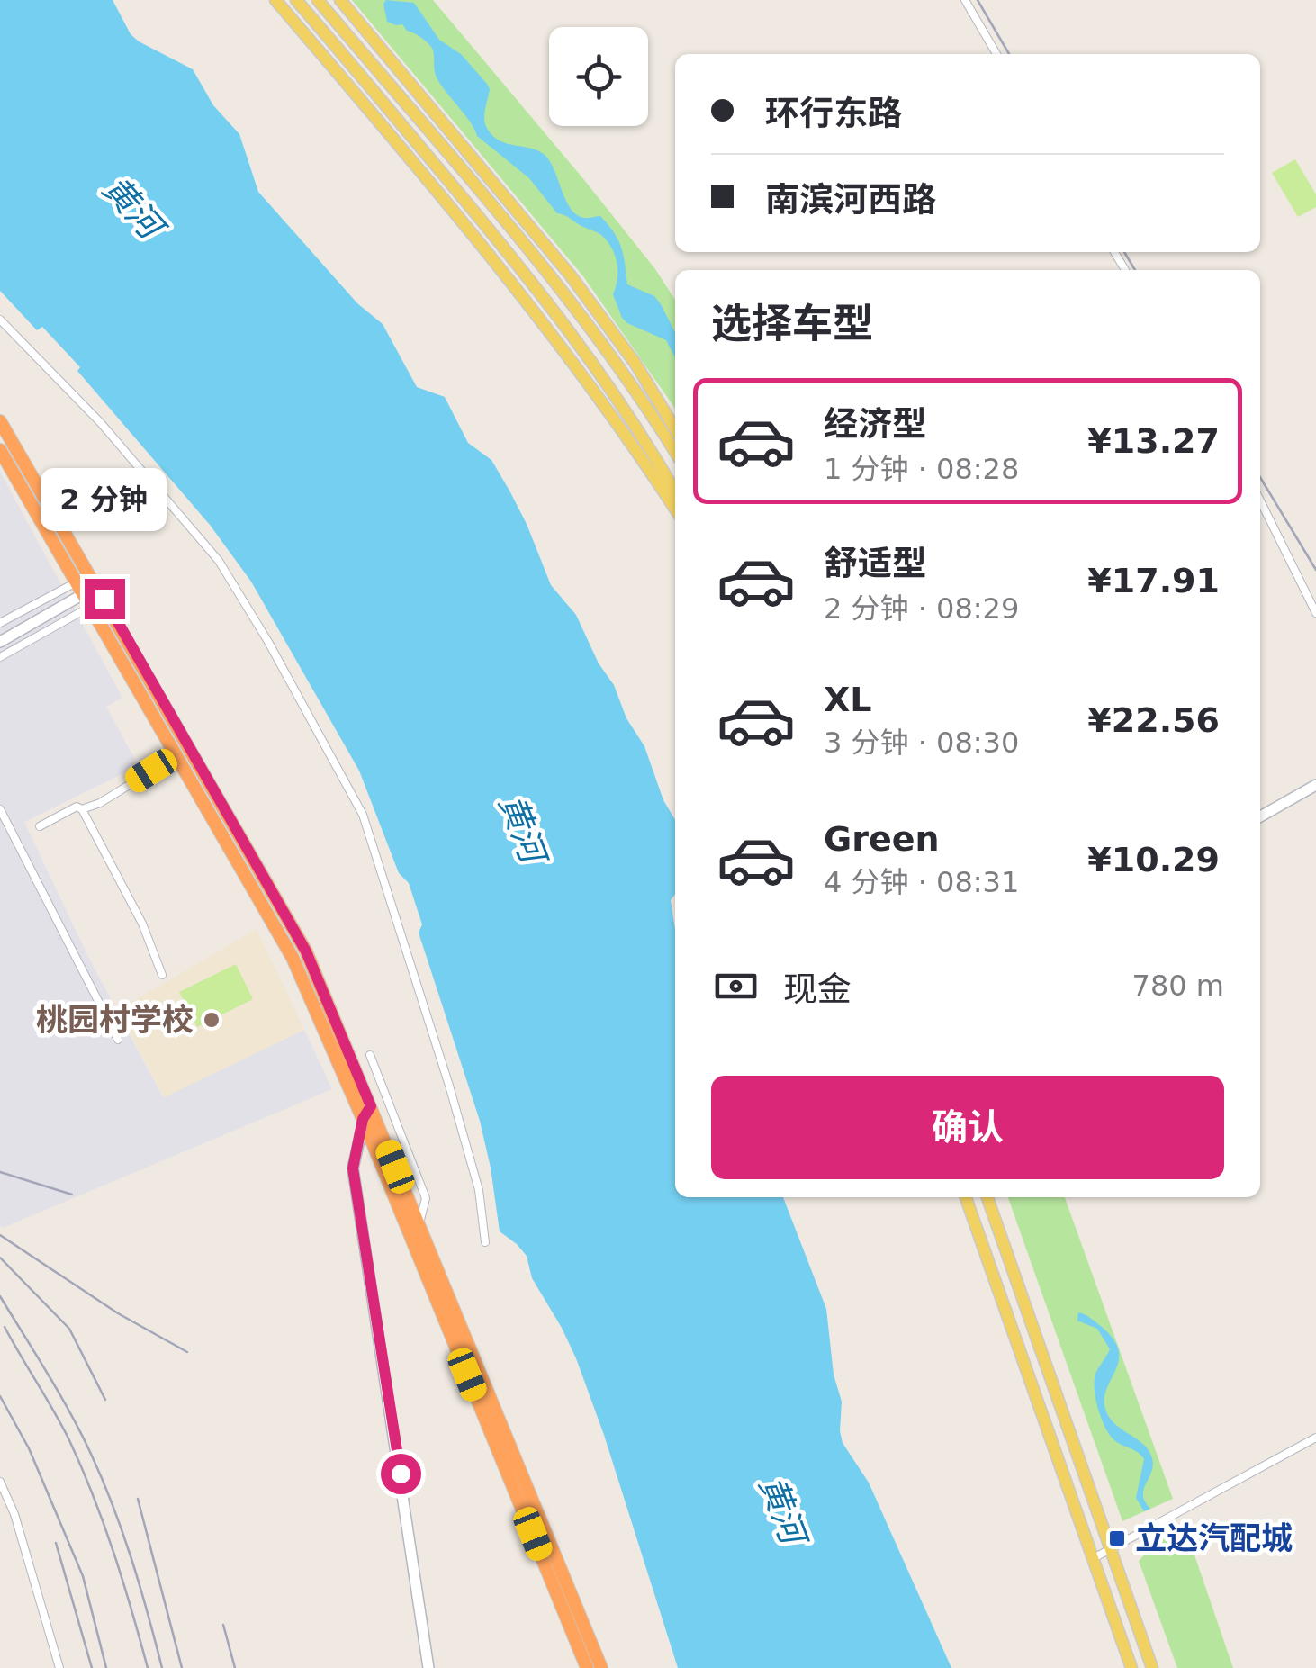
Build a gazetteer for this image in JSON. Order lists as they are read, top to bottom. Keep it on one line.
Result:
{"water":["黄河"],"places":{"other":["桃园村学校"],"transit":["立达汽配城"]},"page":{"banner":["环行东路","南滨河西路"],"heading":"选择车型","list":[{"name":"经济型","note":"1 分钟 · 08:28","value":"¥13.27"},{"name":"舒适型","note":"2 分钟 · 08:29","value":"¥17.91"},{"name":"XL","note":"3 分钟 · 08:30","value":"¥22.56"},{"name":"Green","note":"4 分钟 · 08:31","value":"¥10.29"}],"bubble":"2 分钟","pay":["现金","780 m"],"buttons":"确认"}}
